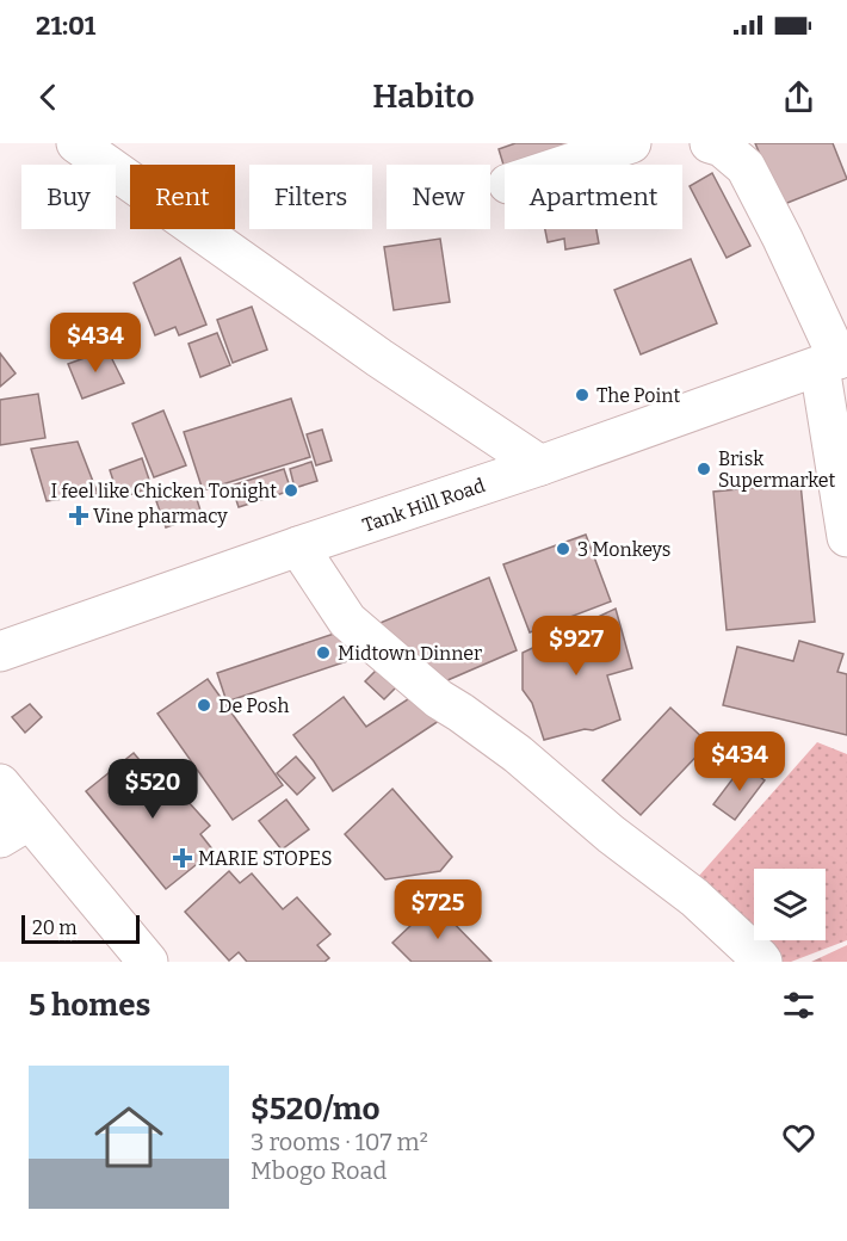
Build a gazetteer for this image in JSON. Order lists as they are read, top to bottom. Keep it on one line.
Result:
{"streets":{"street":["Tank Hill Road"]},"places":{"other":["The Point","Brisk Supermarket","I feel like Chicken Tonight","3 Monkeys","Midtown Dinner","De Posh"],"health":["Vine pharmacy","MARIE STOPES"]},"scale_bar":"20 m","page":{"status":"21:01","header":"Habito","chip":["Buy","Rent","Filters","New","Apartment"],"price":["$434","$927","$434","$520","$725"],"scale":"20 m","heading":"5 homes","list":[{"name":"$520/mo","note":"3 rooms · 107 m² · Mbogo Road"}]}}
